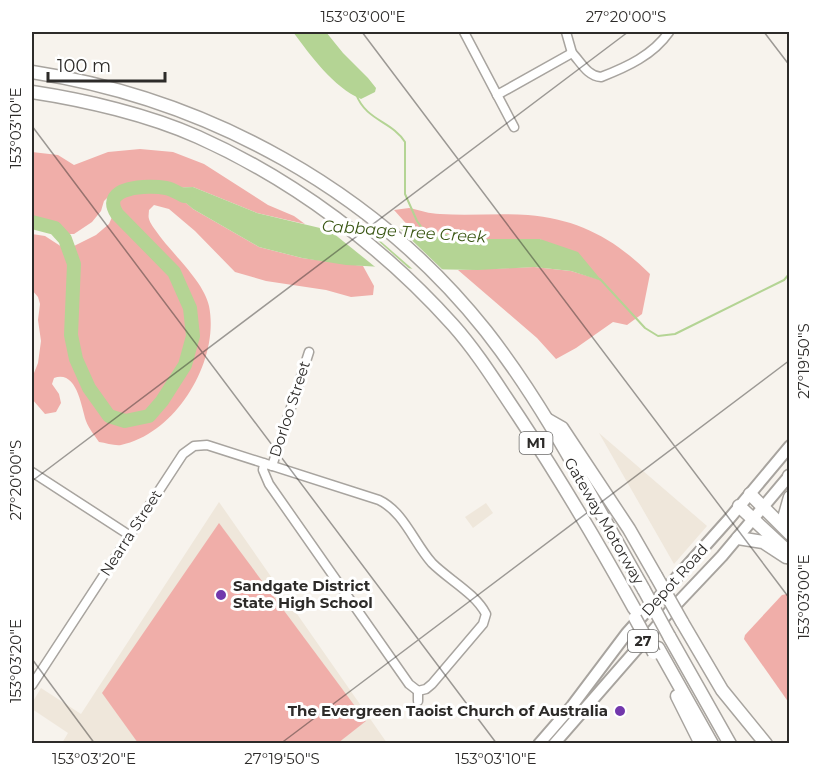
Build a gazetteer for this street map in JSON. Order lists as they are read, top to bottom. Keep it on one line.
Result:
{"streets":{"highway":["M1","Gateway Motorway"],"main road":["Depot Road","27"],"street":["Dorloo Street","Nearra Street"]},"crossings":[["Dorloo Street","Nearra Street"]],"water":["Cabbage Tree Creek"],"places":["Sandgate District State High School","The Evergreen Taoist Church of Australia"],"scale_bar":"100 m","coordinates":["153°03'00\"E","27°20'00\"S","153°03'10\"E","27°19'50\"S","153°03'20\"E"]}
